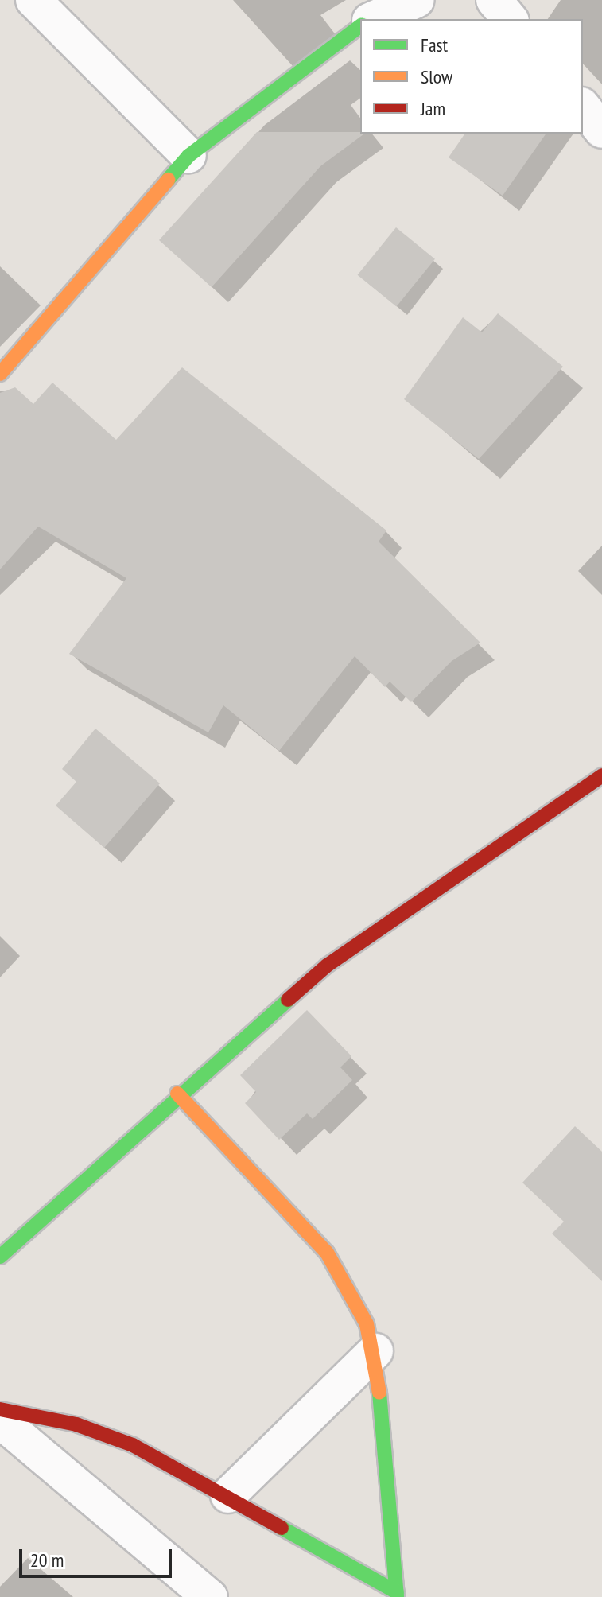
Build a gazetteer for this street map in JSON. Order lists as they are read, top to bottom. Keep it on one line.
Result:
{"legend":["Fast","Slow","Jam"],"scale_bar":"20 m"}
